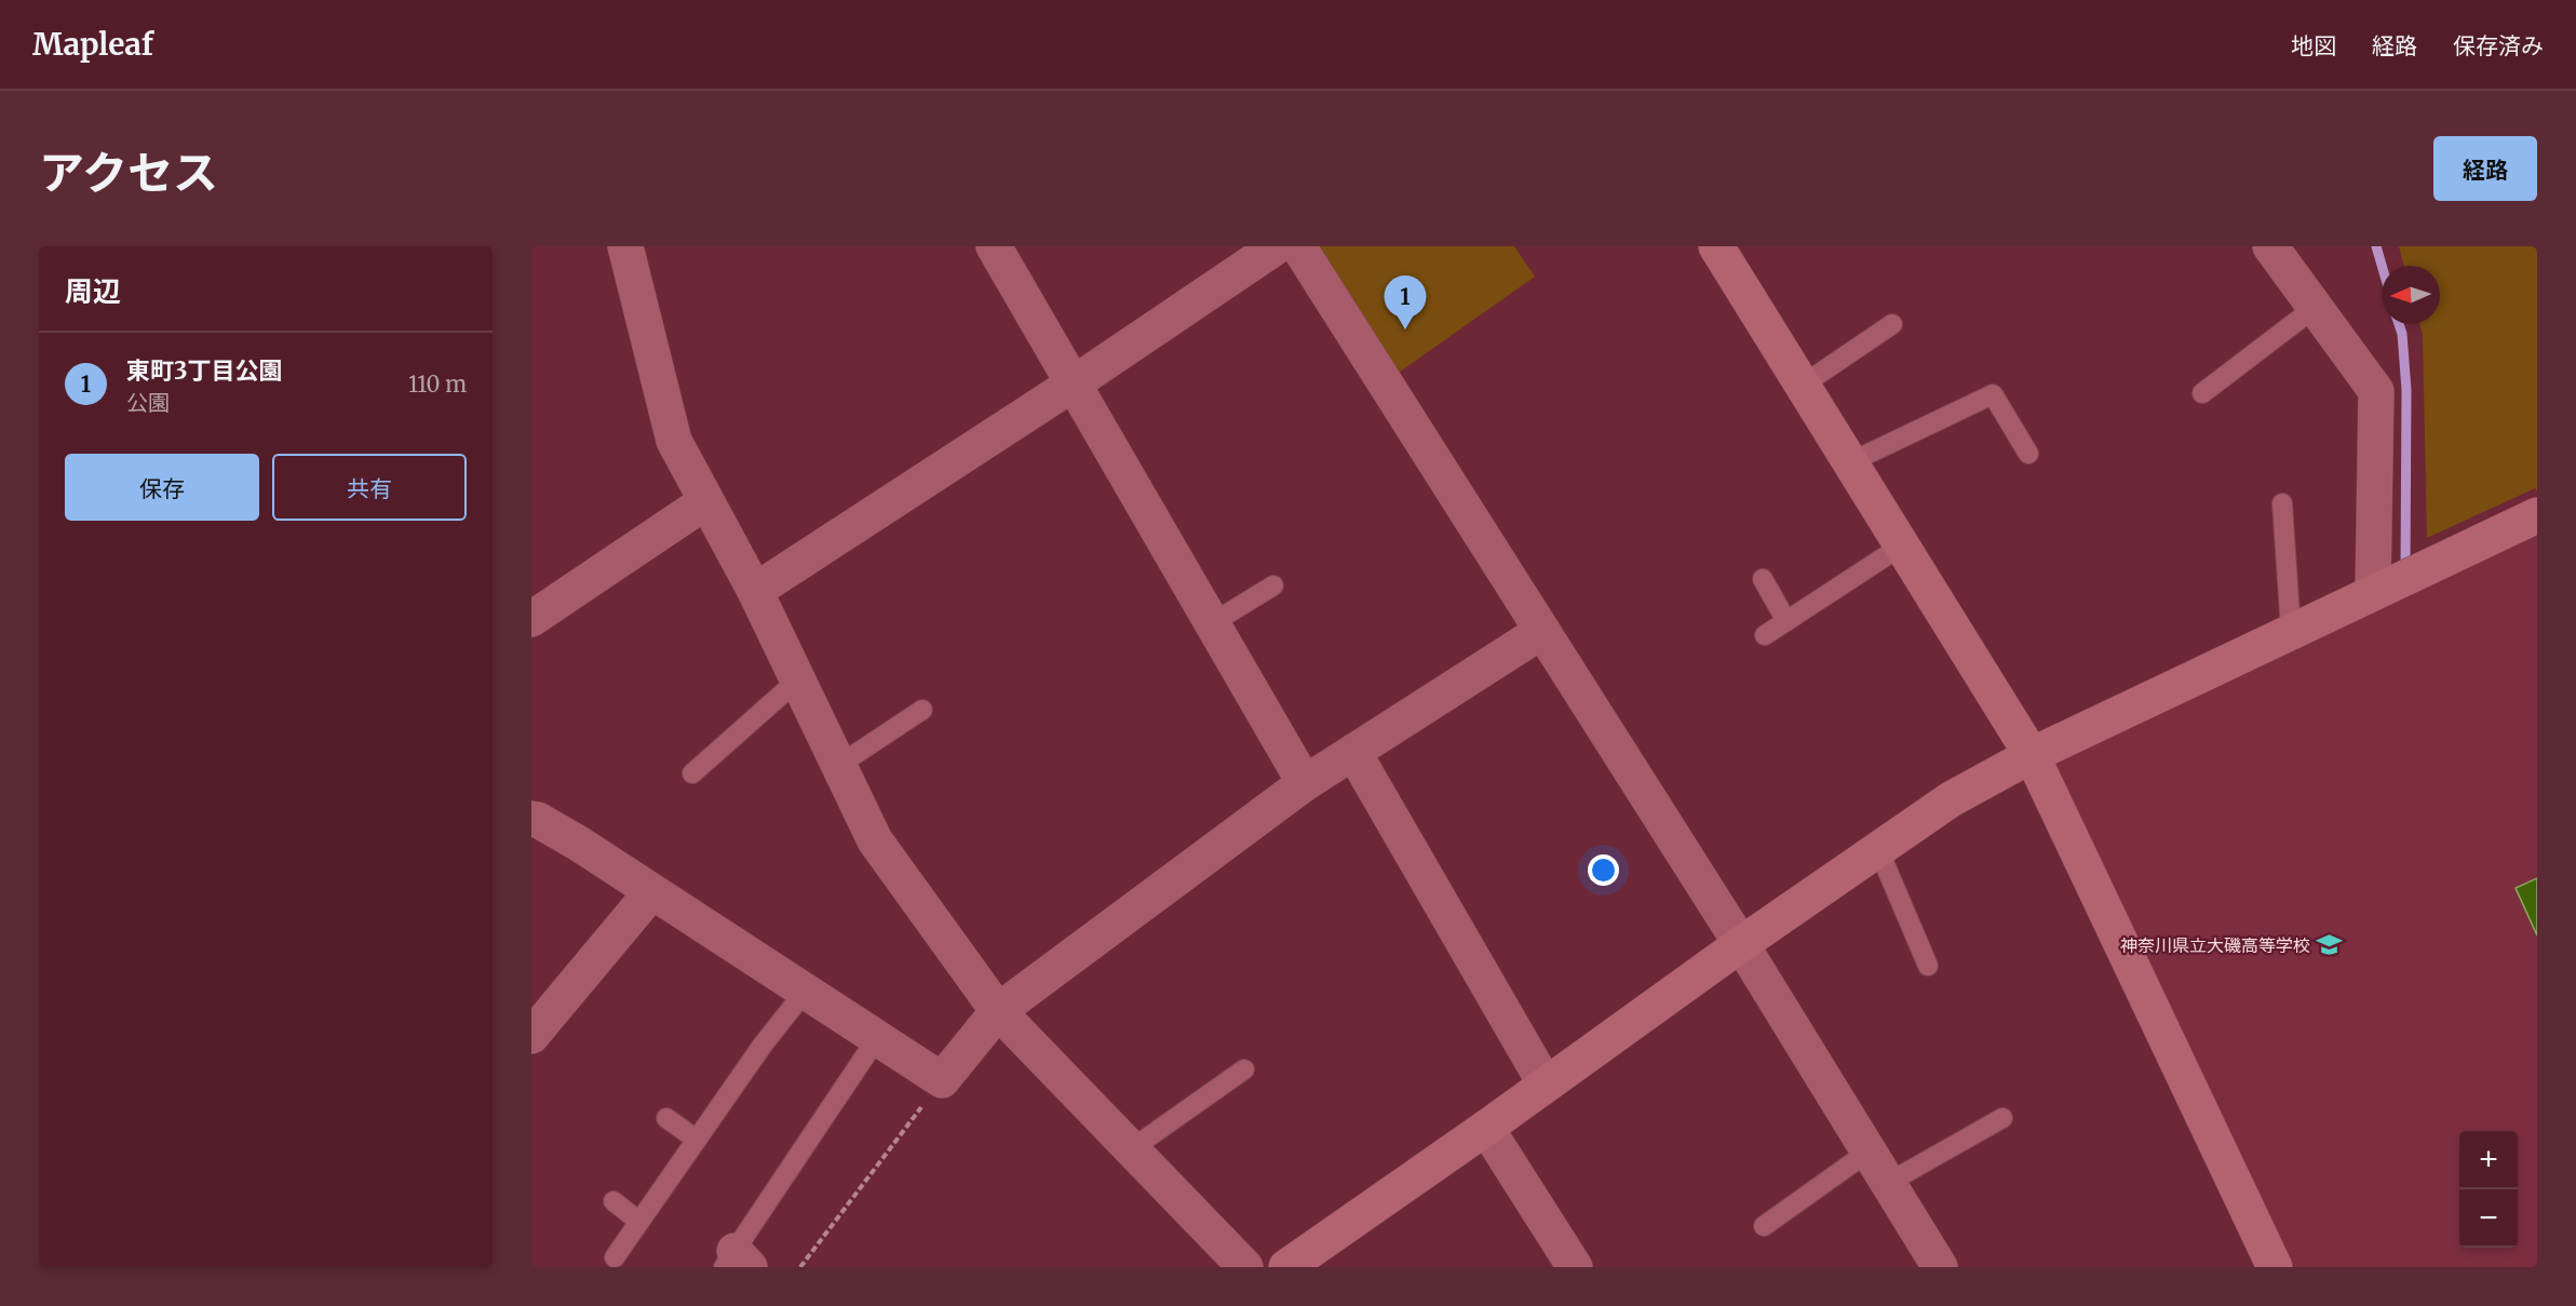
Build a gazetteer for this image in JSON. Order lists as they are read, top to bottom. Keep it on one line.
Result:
{"places":{"school or university":["神奈川県立大磯高等学校"]},"north":"left","page":{"header":"Mapleaf","nav":["地図","経路","保存済み"],"title":"アクセス","buttons":["経路",["保存","共有"]],"heading":"周辺","pins":"1","list":[{"mark":"1","name":"東町3丁目公園","note":"公園","value":"110 m"}],"map_buttons":["+","−"]}}
